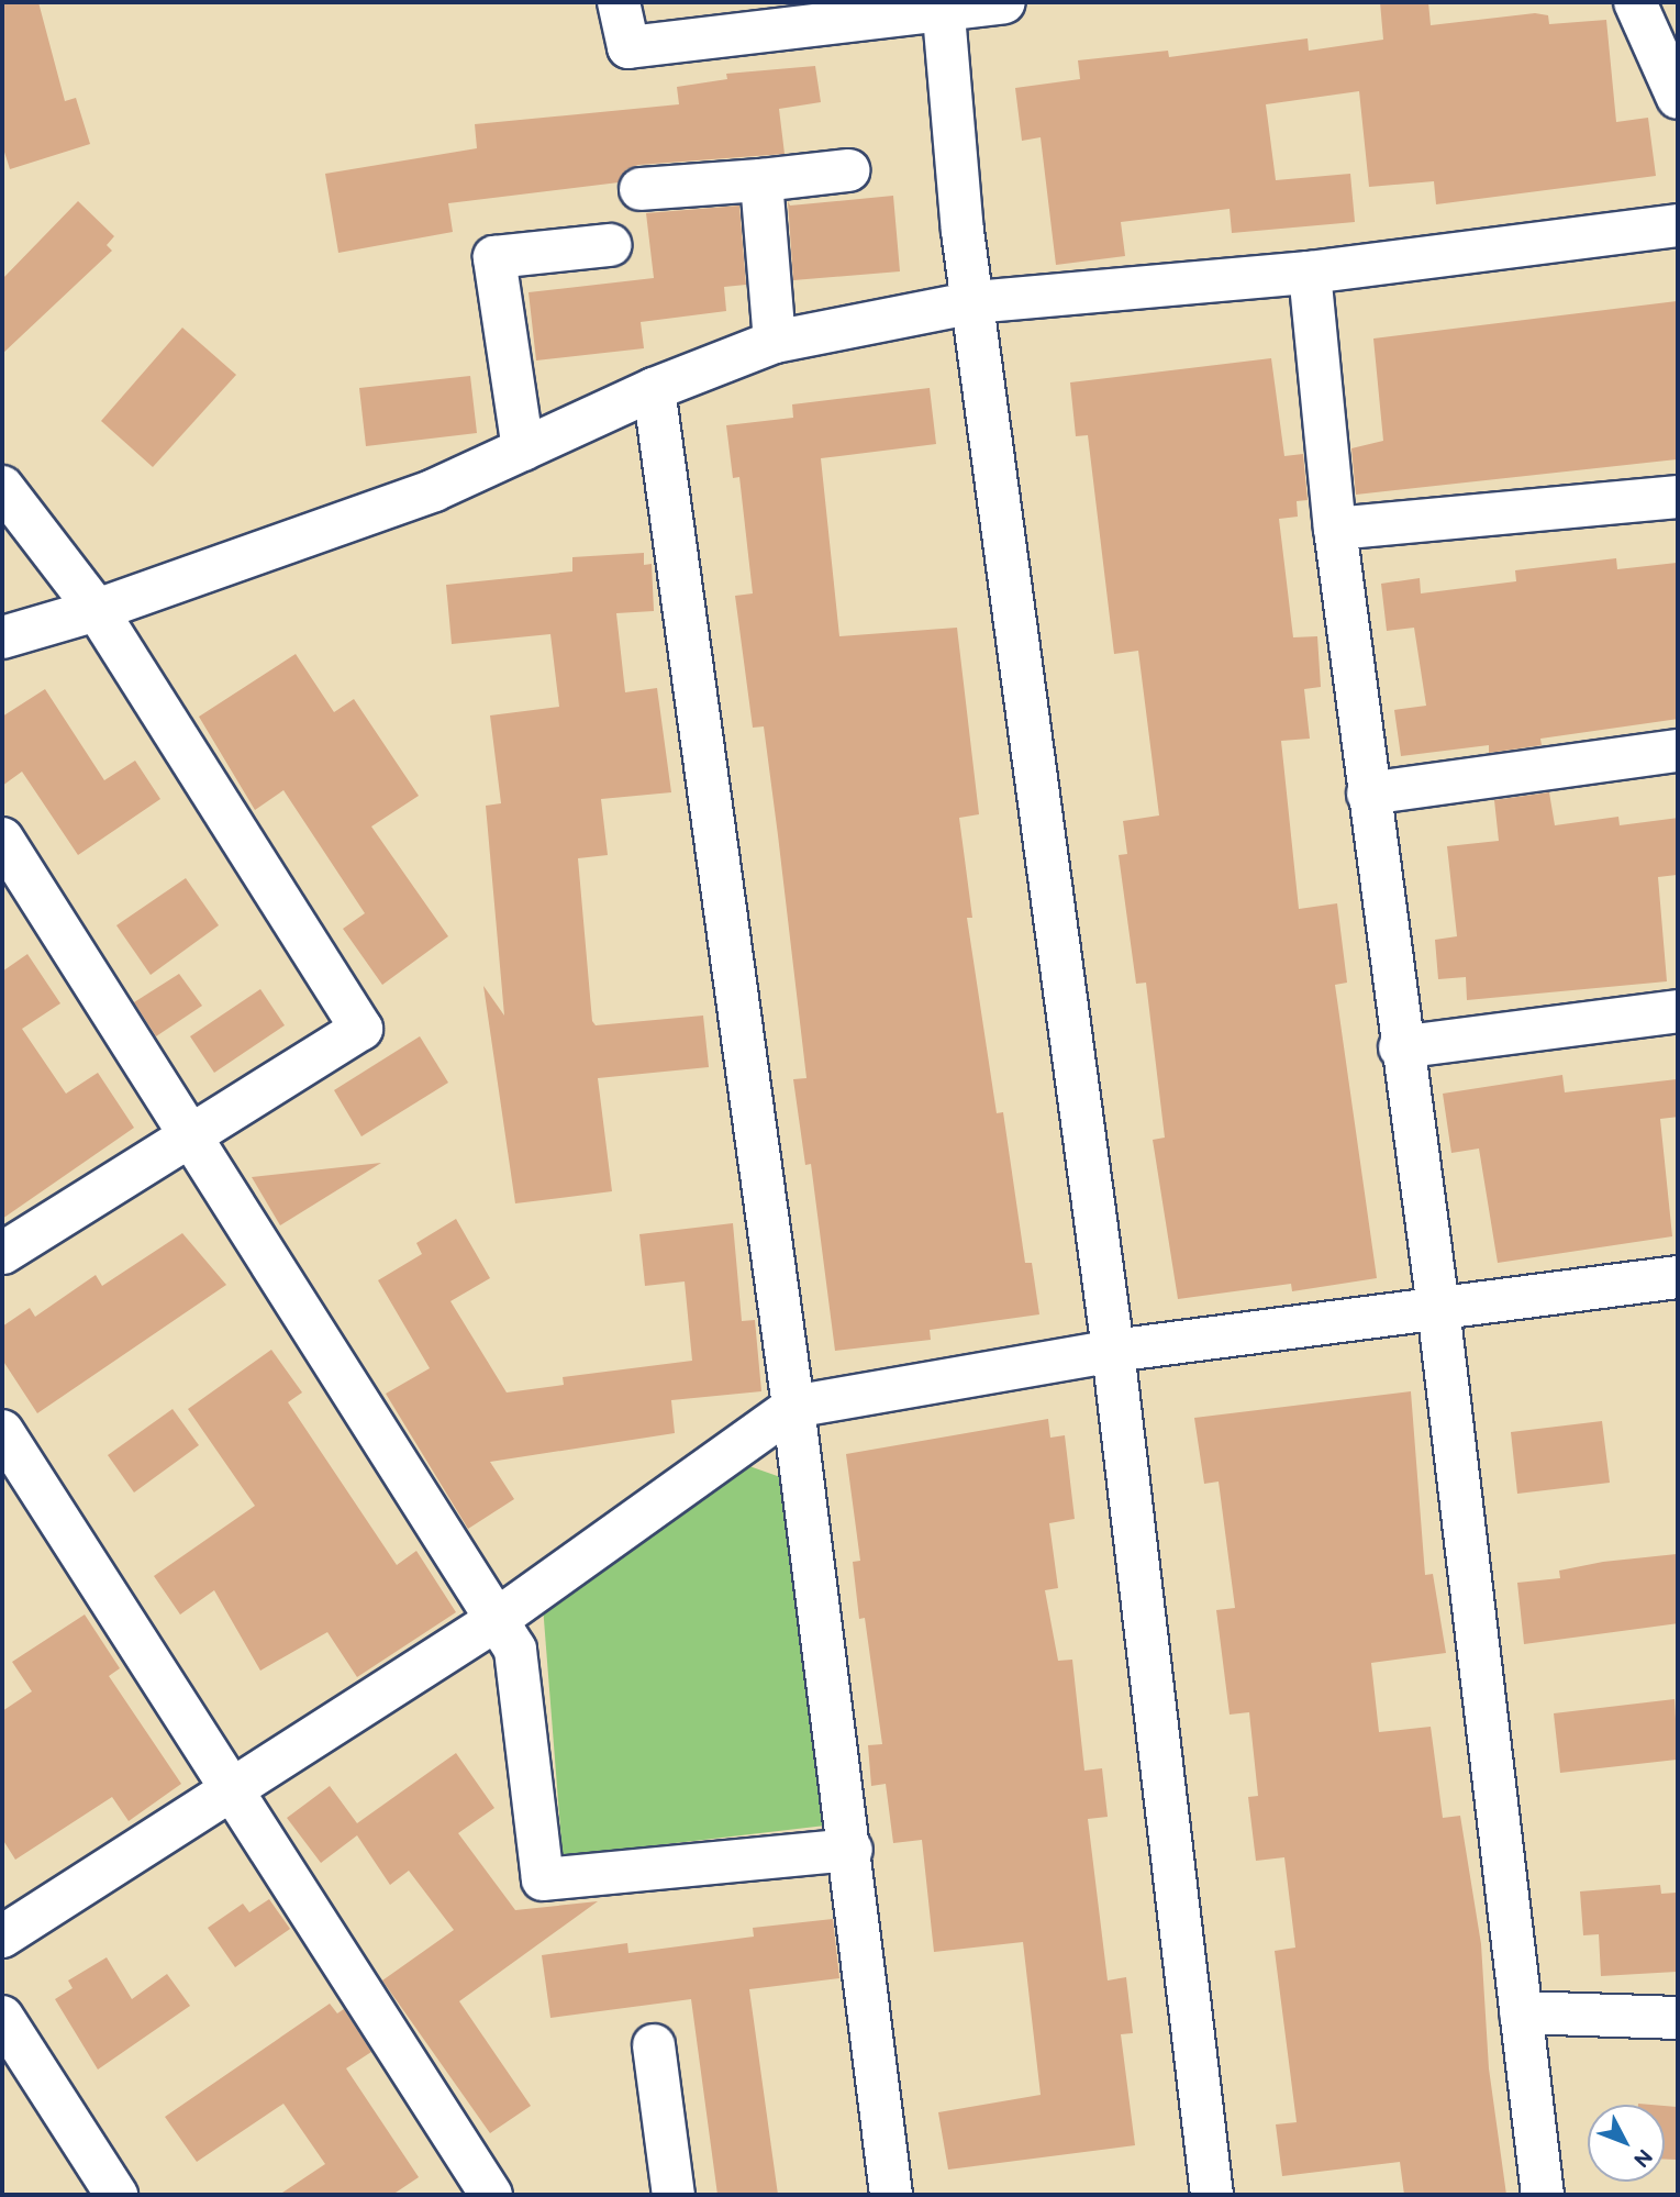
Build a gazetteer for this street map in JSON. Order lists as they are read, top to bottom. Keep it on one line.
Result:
{"north":"bottom right"}
